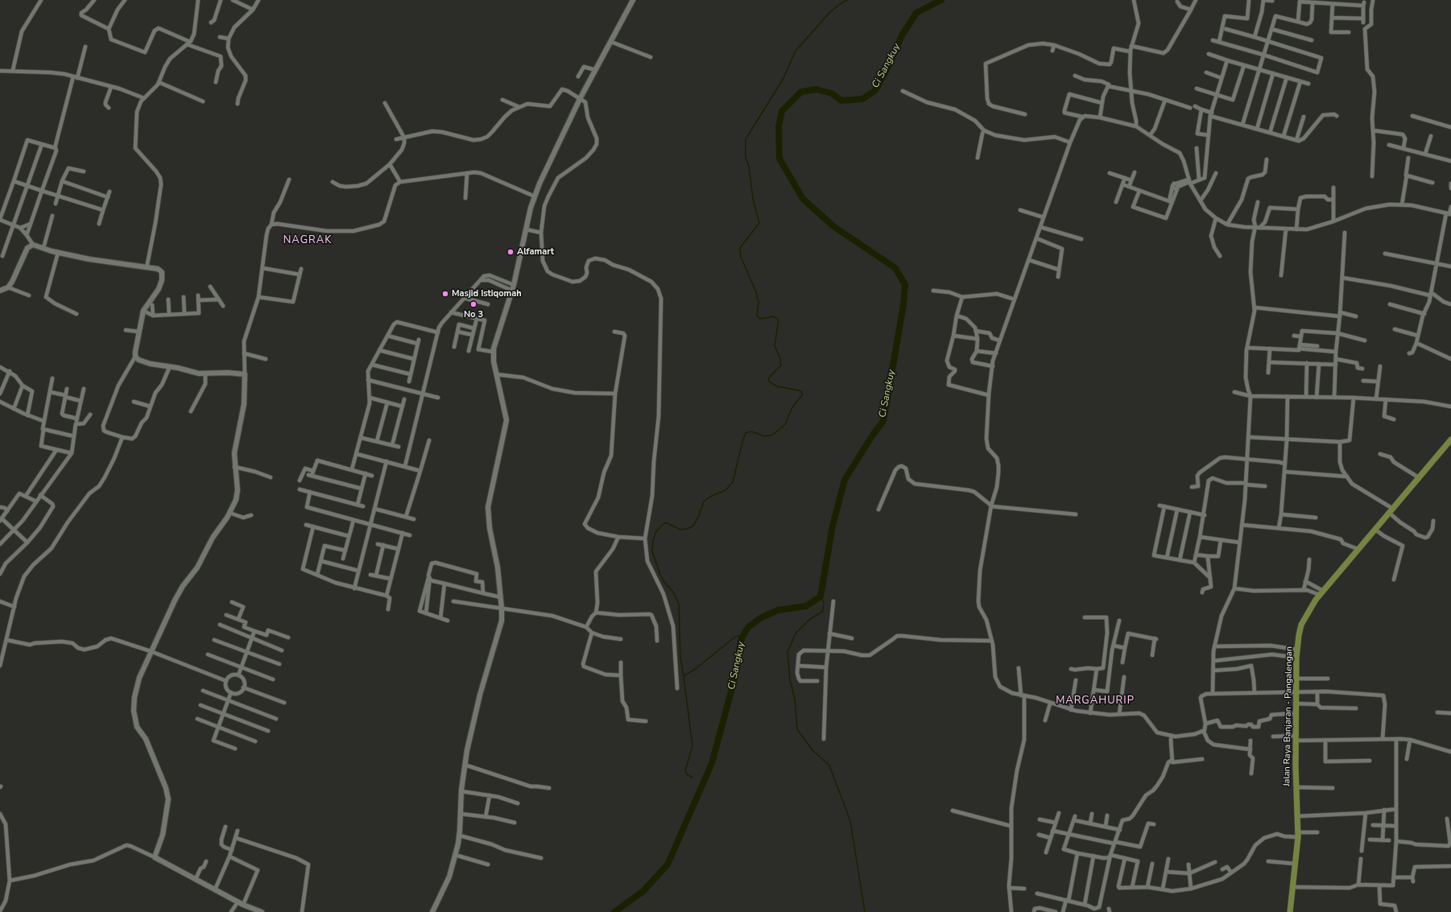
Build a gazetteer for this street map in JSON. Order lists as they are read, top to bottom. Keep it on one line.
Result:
{"streets":{"main road":["Jalan Raya Banjaran - Pangalengan"]},"districts":["NAGRAK","MARGAHURIP"],"water":["Ci Sangkuy"],"places":["Alfamart","Masjid Istiqomah","No 3"]}
